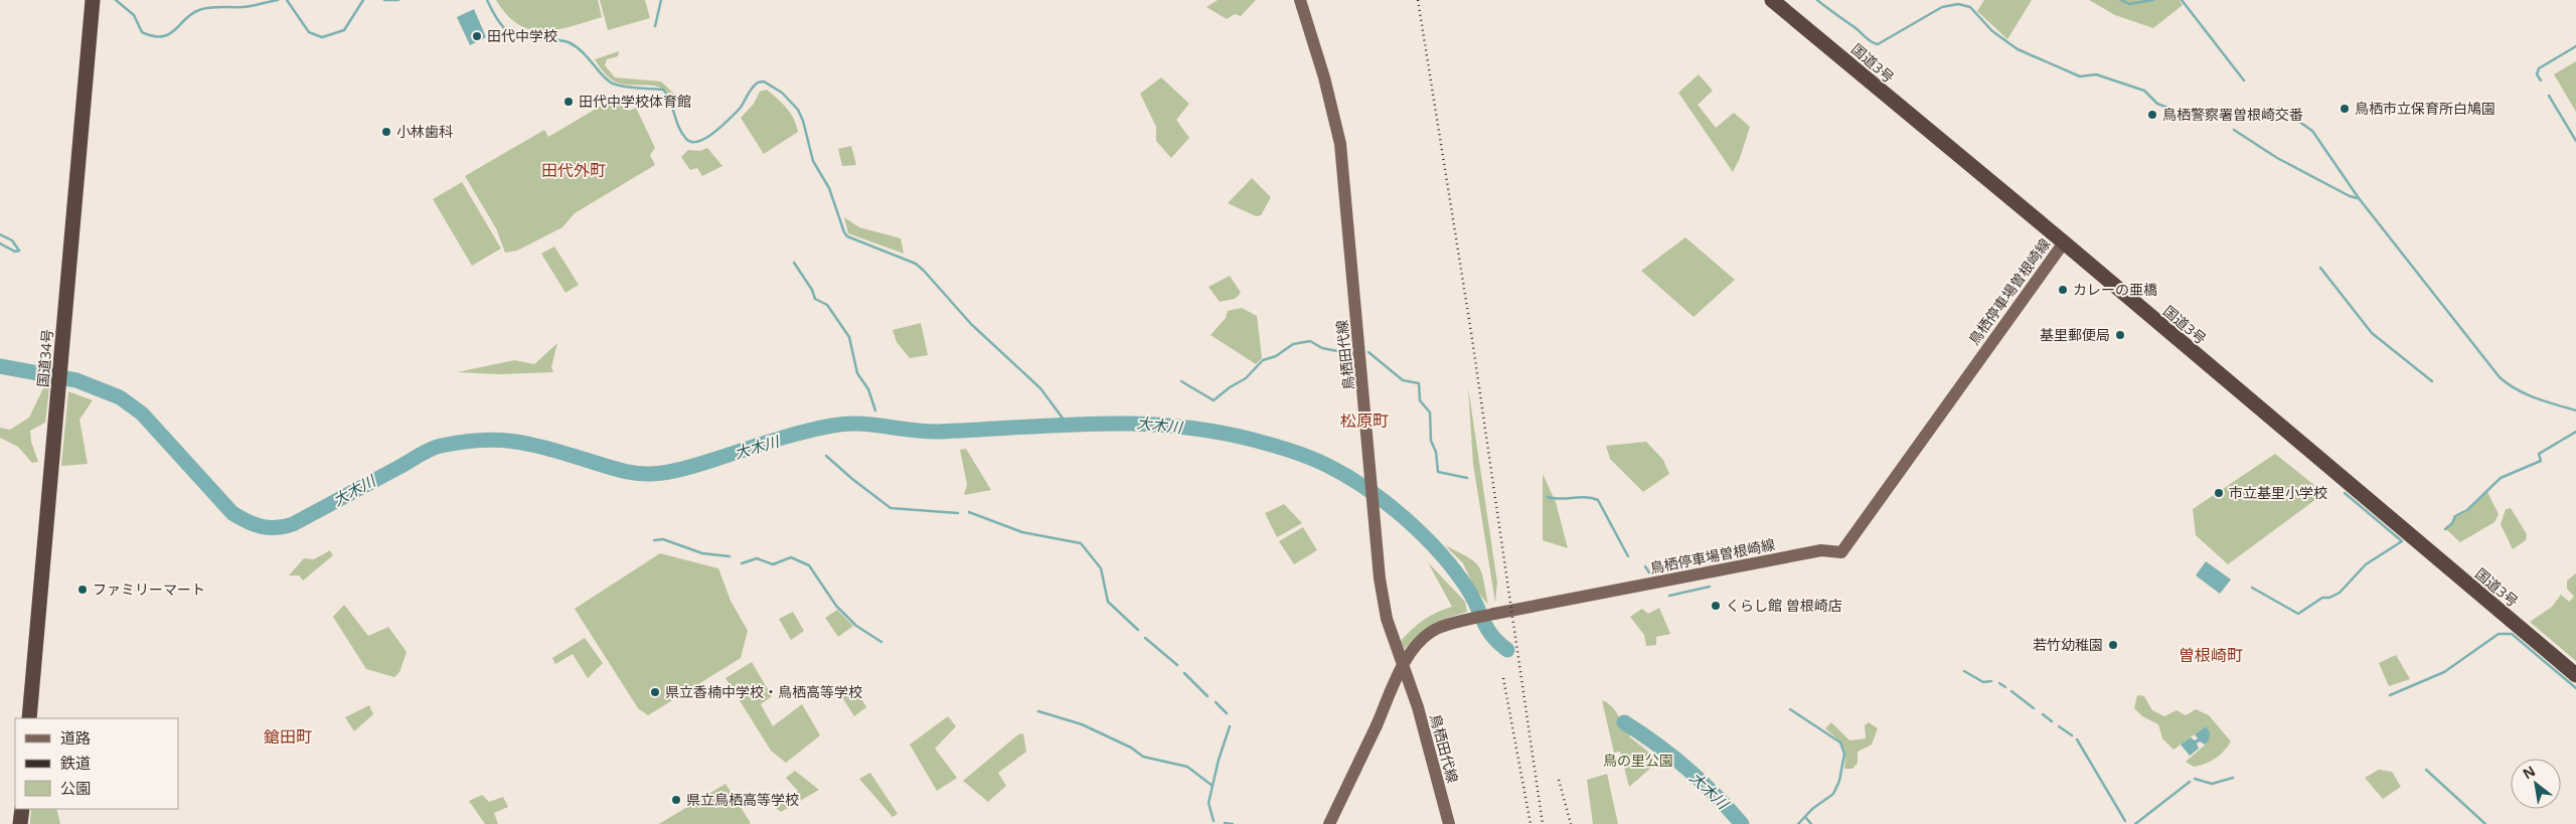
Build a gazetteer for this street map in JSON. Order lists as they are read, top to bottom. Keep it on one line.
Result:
{"streets":{"highway":["国道3号","国道34号"],"main road":["鳥栖停車場曽根崎線","鳥栖田代線"]},"crossings":[["国道3号","鳥栖停車場曽根崎線"]],"districts":["田代外町","松原町","曽根崎町","鎗田町"],"water":["大木川"],"parks":["鳥の里公園"],"places":["田代中学校","田代中学校体育館","鳥栖市立保育所白鳩園","鳥栖警察署曽根崎交番","小林歯科","カレーの亜橋","基里郵便局","市立基里小学校","ファミリーマート","くらし館 曽根崎店","若竹幼稚園","県立香楠中学校・鳥栖高等学校","県立鳥栖高等学校"],"legend":["道路","鉄道","公園"],"north":"top left"}
